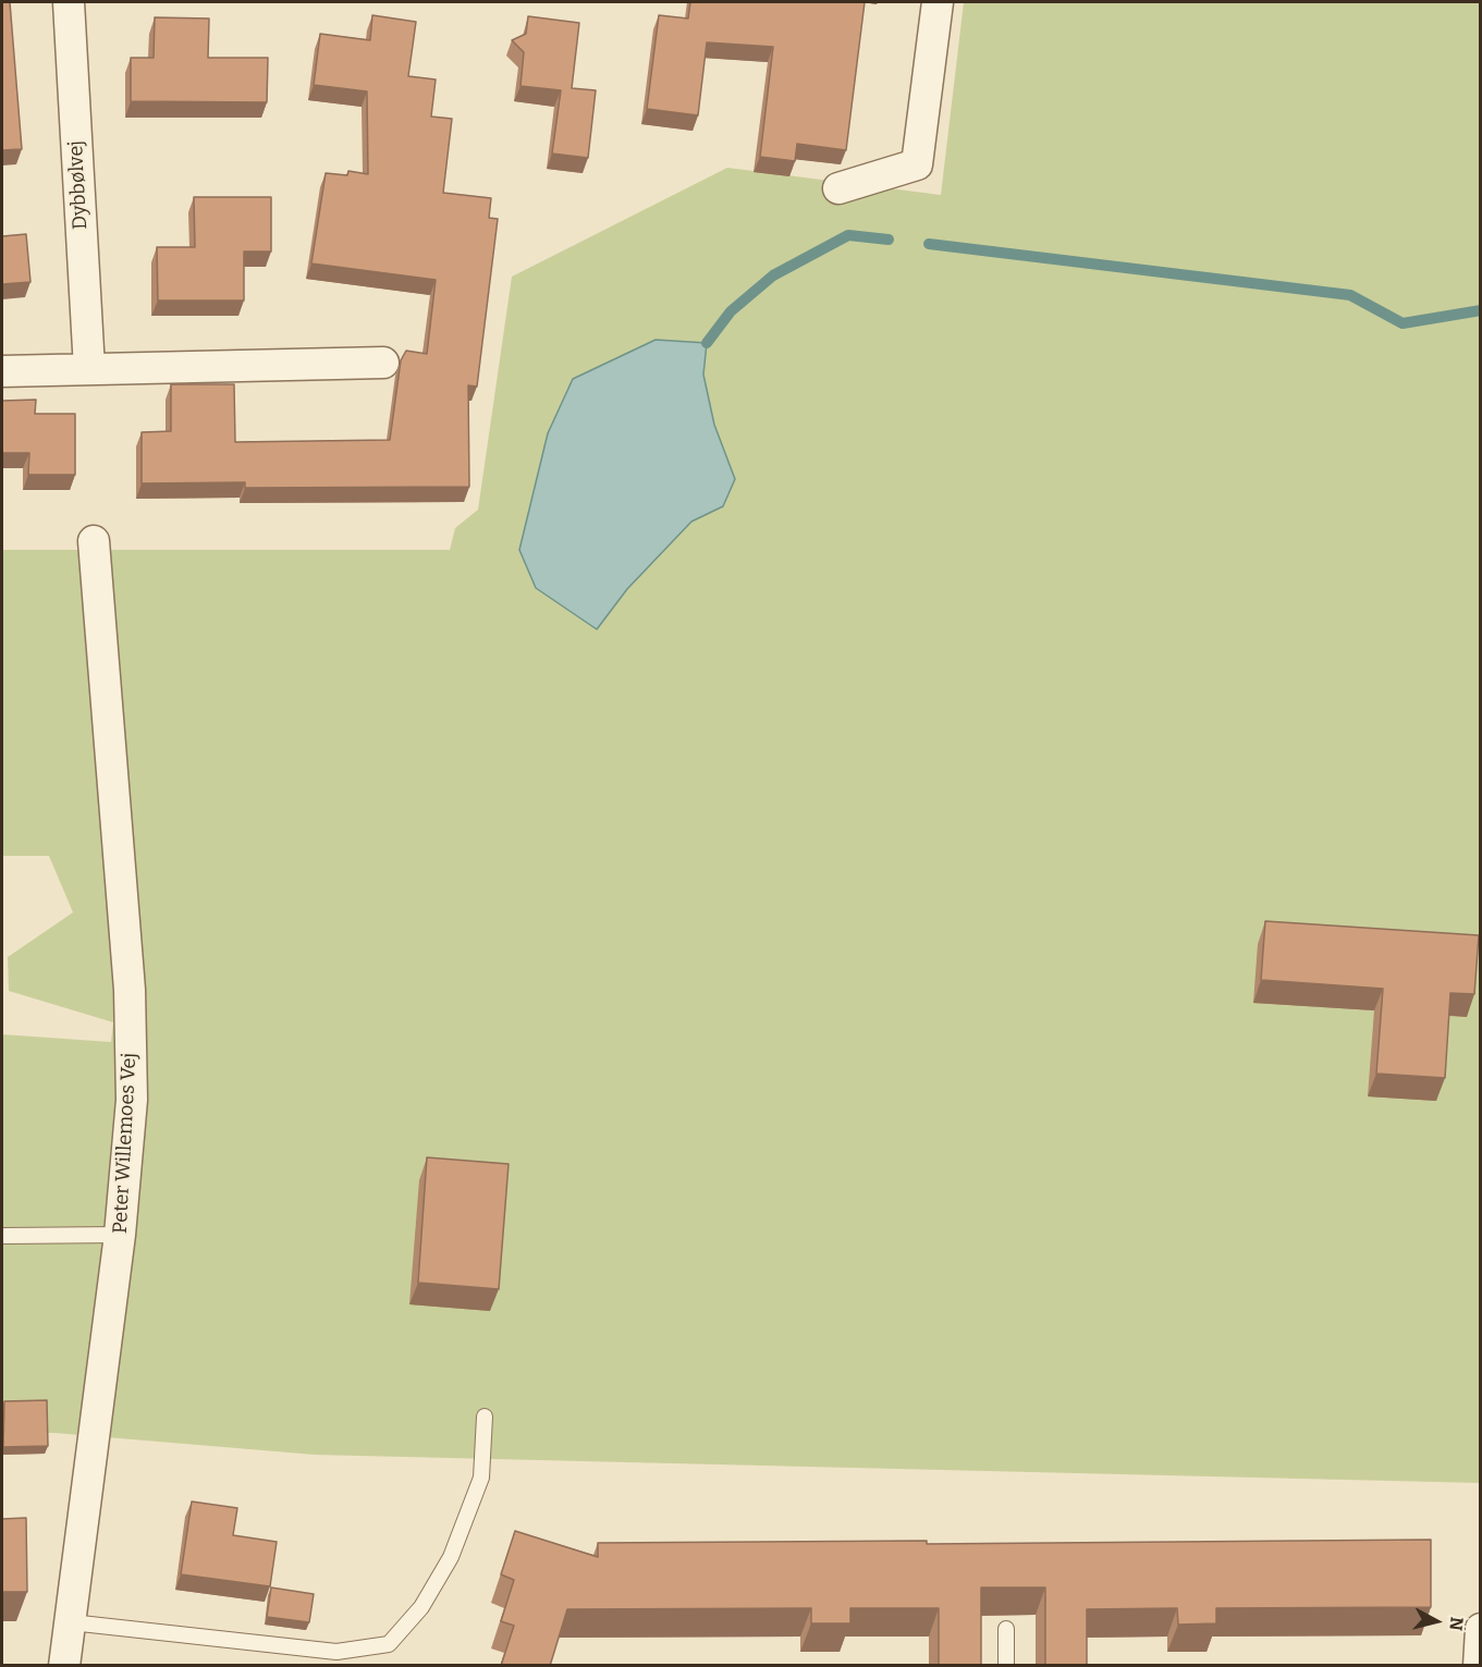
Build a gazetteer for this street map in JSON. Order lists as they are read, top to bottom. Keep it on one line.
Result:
{"streets":{"street":["Dybbølvej","Peter Willemoes Vej"]},"north":"right"}
